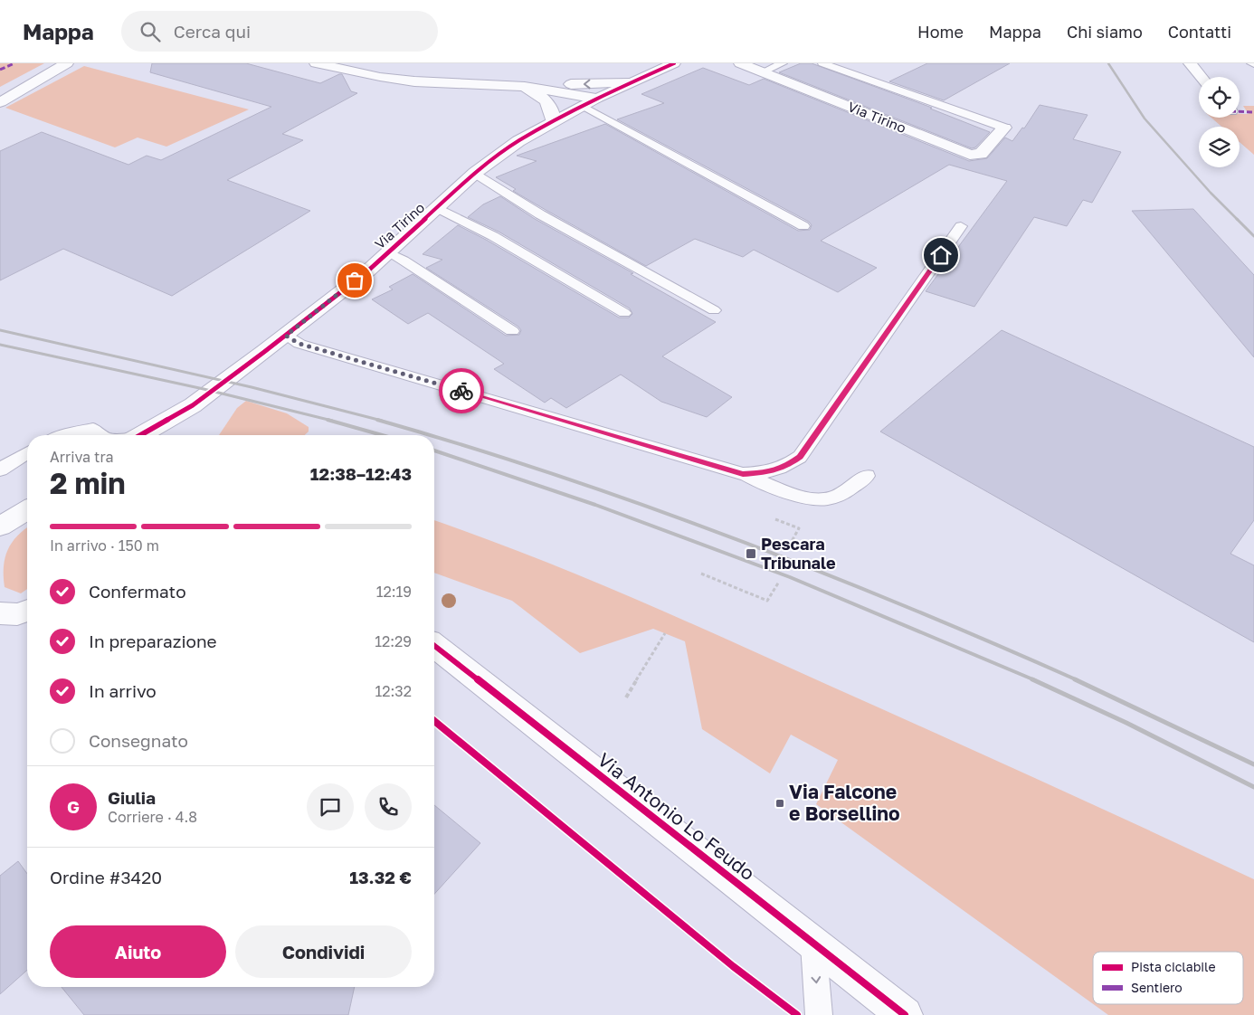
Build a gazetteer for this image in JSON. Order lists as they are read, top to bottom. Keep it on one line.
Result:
{"streets":{"street":["Via Tirino","Via Antonio Lo Feudo"]},"places":{"transit":["Pescara Tribunale","Via Falcone e Borsellino"]},"legend":["Pista ciclabile","Sentiero"],"page":{"header":"Mappa","search":"Cerca qui","nav":["Home","Mappa","Chi siamo","Contatti"],"heading":["2 min","Arriva tra","12:38–12:43"],"panel":["Giulia","Corriere · 4.8","Ordine #3420","13.32 €"],"bar":"In arrivo · 150 m","list":[["Confermato","12:19"],["In preparazione","12:29"],["In arrivo","12:32"],"Consegnato"],"round":"G","buttons":["Aiuto","Condividi"]}}
